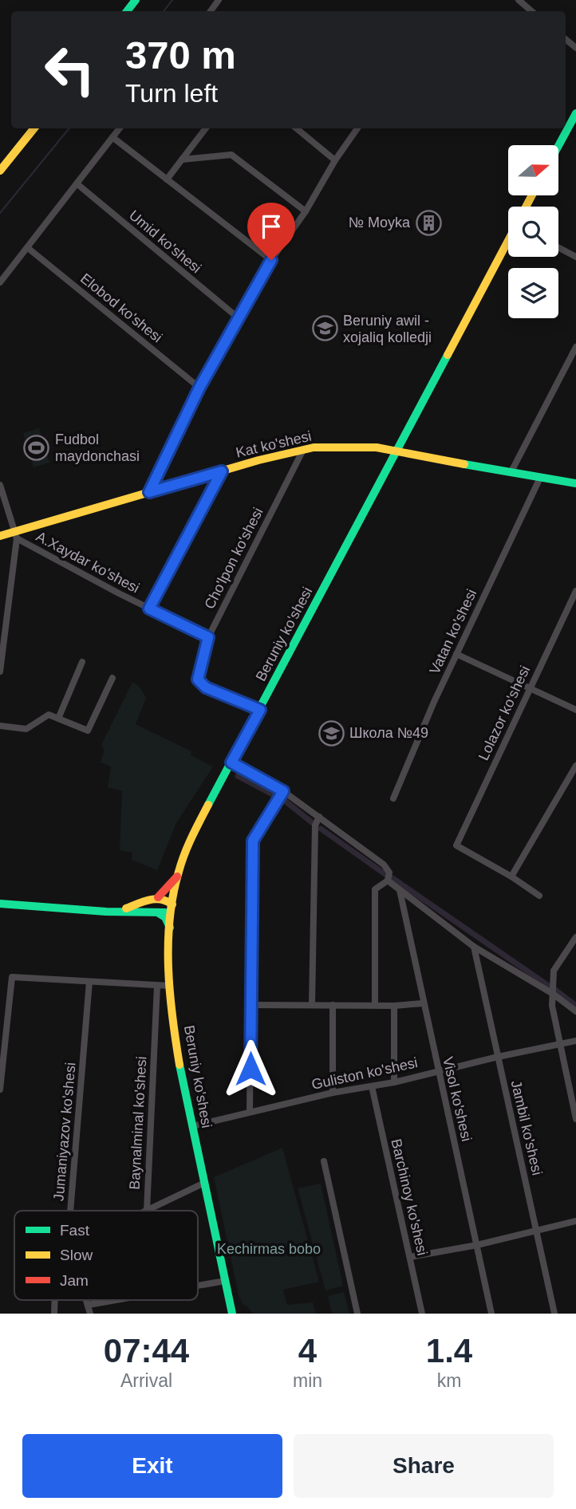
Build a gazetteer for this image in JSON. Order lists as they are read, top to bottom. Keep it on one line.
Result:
{"streets":{"main road":["Kat ko'shesi","Beruniy ko'shesi"],"street":["Umid ko'shesi","Elobod ko'shesi","Cho'lpon ko'shesi","A.Xaydar ko'shesi","Vatan ko'shesi","Lolazor ko'shesi","Guliston ko'shesi","Visol ko'shesi","Baynalminal ko'shesi","Jambil ko'shesi","Jumaniyazov ko'shesi","Barchinoy ko'shesi"]},"crossings":[["Kat ko'shesi","Cho'lpon ko'shesi"],["Kat ko'shesi","A.Xaydar ko'shesi"],["Kat ko'shesi","Vatan ko'shesi"],["Kat ko'shesi","Beruniy ko'shesi"],["Cho'lpon ko'shesi","A.Xaydar ko'shesi"],["Cho'lpon ko'shesi","Beruniy ko'shesi"],["Beruniy ko'shesi","Guliston ko'shesi"],["Guliston ko'shesi","Visol ko'shesi"],["Guliston ko'shesi","Jambil ko'shesi"],["Guliston ko'shesi","Barchinoy ko'shesi"]],"parks":["Kechirmas bobo"],"places":{"building":["№ Moyka"],"school or university":["Beruniy awil - xojaliq kolledji","Школа №49"],"sports":["Fudbol maydonchasi"]},"legend":["Fast","Slow","Jam"],"north":"right","page":{"turn":["370 m","Turn left"],"eta":["07:44","Arrival","4","min","1.4","km"],"buttons":["Exit","Share"]}}
